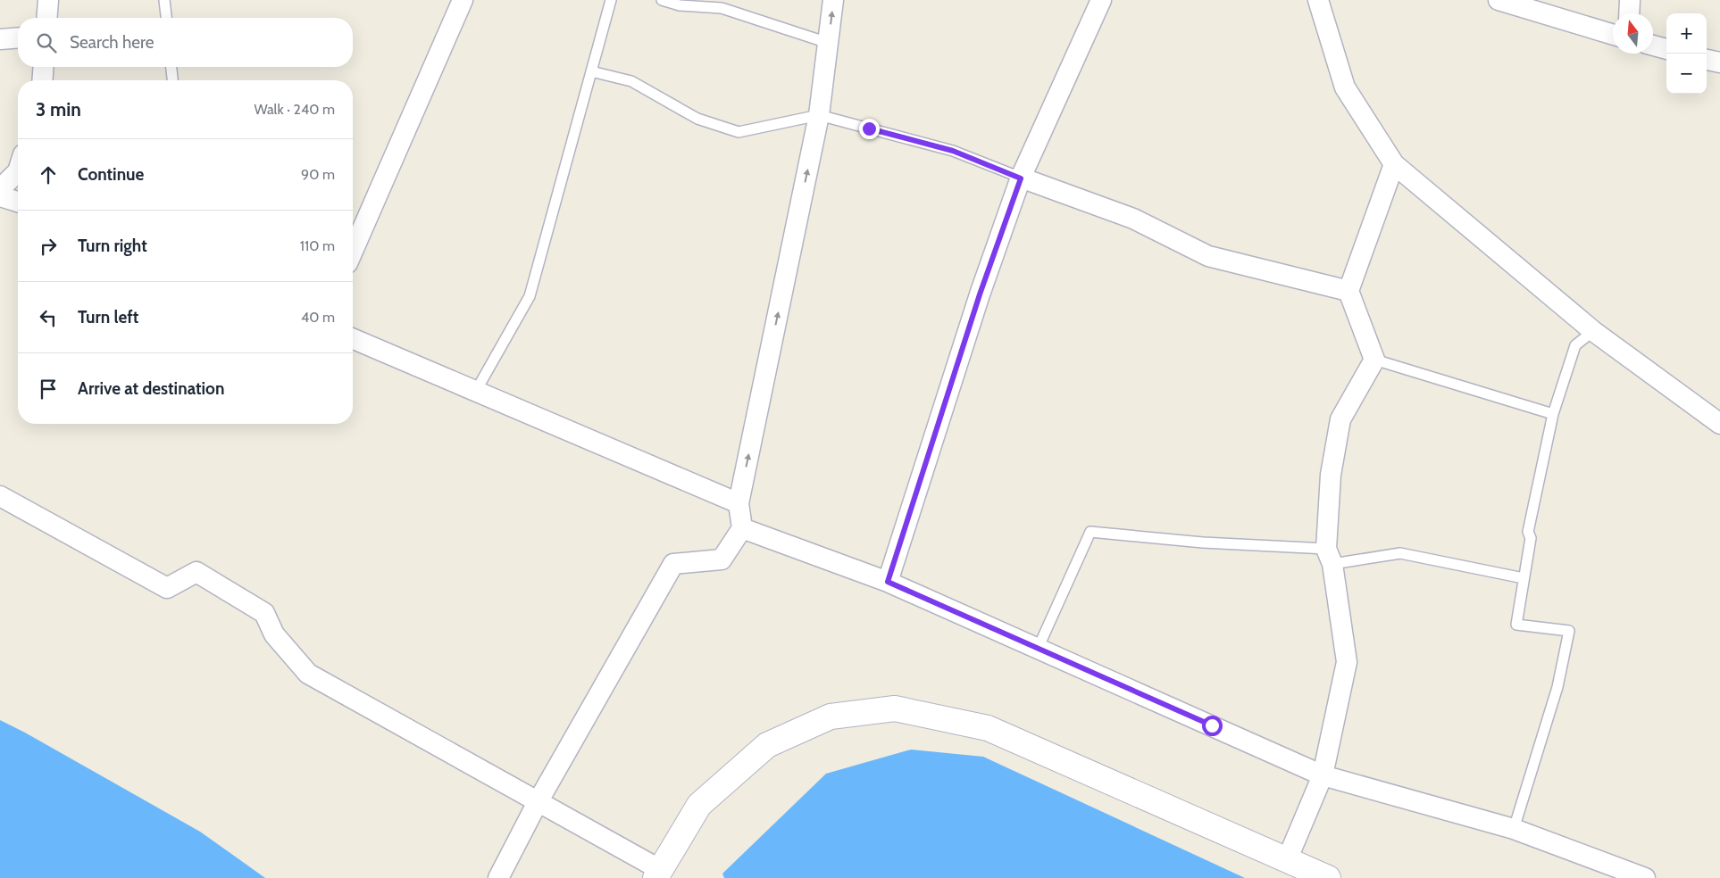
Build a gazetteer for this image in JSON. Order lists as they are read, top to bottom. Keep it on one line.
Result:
{"north":"top","page":{"map_buttons":["+","−"],"search":"Search here","heading":["3 min","Walk · 240 m"],"list":[["Continue","90 m"],["Turn right","110 m"],["Turn left","40 m"],"Arrive at destination"]}}
